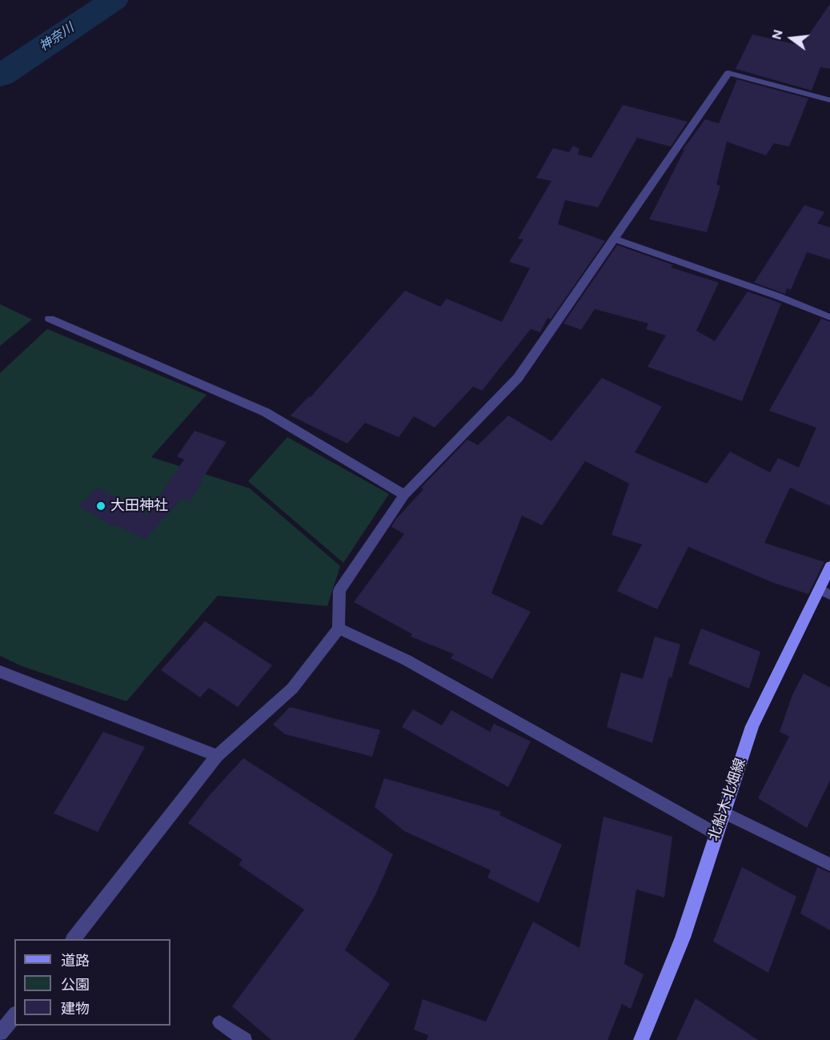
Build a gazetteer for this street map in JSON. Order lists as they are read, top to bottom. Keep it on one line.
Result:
{"streets":{"main road":["北船木北畑線"]},"water":["神奈川"],"places":["大田神社"],"legend":["道路","公園","建物"],"north":"left"}
